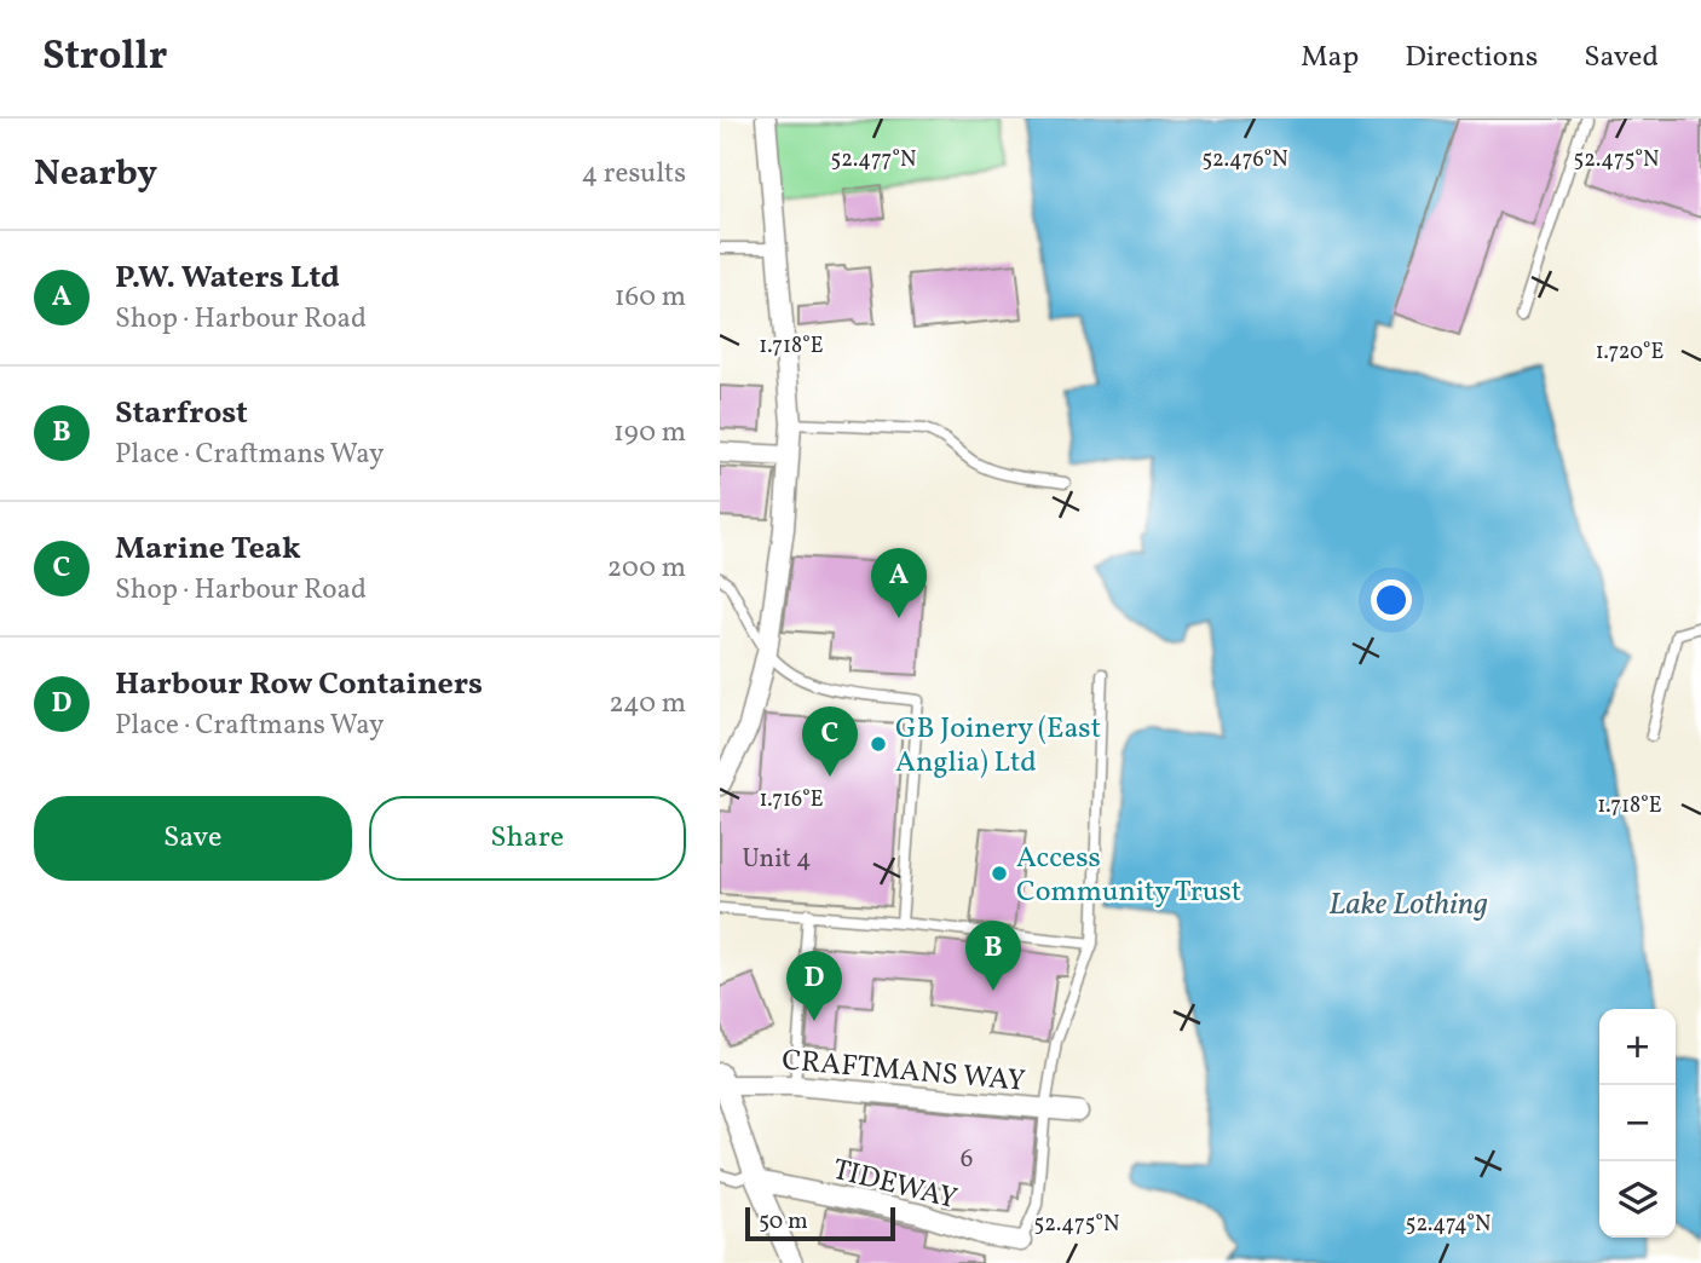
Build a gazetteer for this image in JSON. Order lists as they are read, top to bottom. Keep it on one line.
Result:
{"streets":{"street":["CRAFTMANS WAY","TIDEWAY"]},"water":["Lake Lothing"],"places":["GB Joinery (East Anglia) Ltd","Access Community Trust"],"house_numbers":["Unit 4","6"],"scale_bar":"50 m","page":{"header":"Strollr","nav":["Map","Directions","Saved"],"heading":["Nearby","4 results"],"list":[{"mark":"A","name":"P.W. Waters Ltd","note":"Shop · Harbour Road","value":"160 m"},{"mark":"B","name":"Starfrost","note":"Place · Craftmans Way","value":"190 m"},{"mark":"C","name":"Marine Teak","note":"Shop · Harbour Road","value":"200 m"},{"mark":"D","name":"Harbour Row Containers","note":"Place · Craftmans Way","value":"240 m"}],"pins":["A","C","B","D"],"buttons":["Save","Share"],"map_buttons":["+","−"],"scale":"50 m"},"coordinates":["52.477°N","52.475°N","52.476°N","1.718°E","1.720°E","1.716°E","52.474°N"]}
